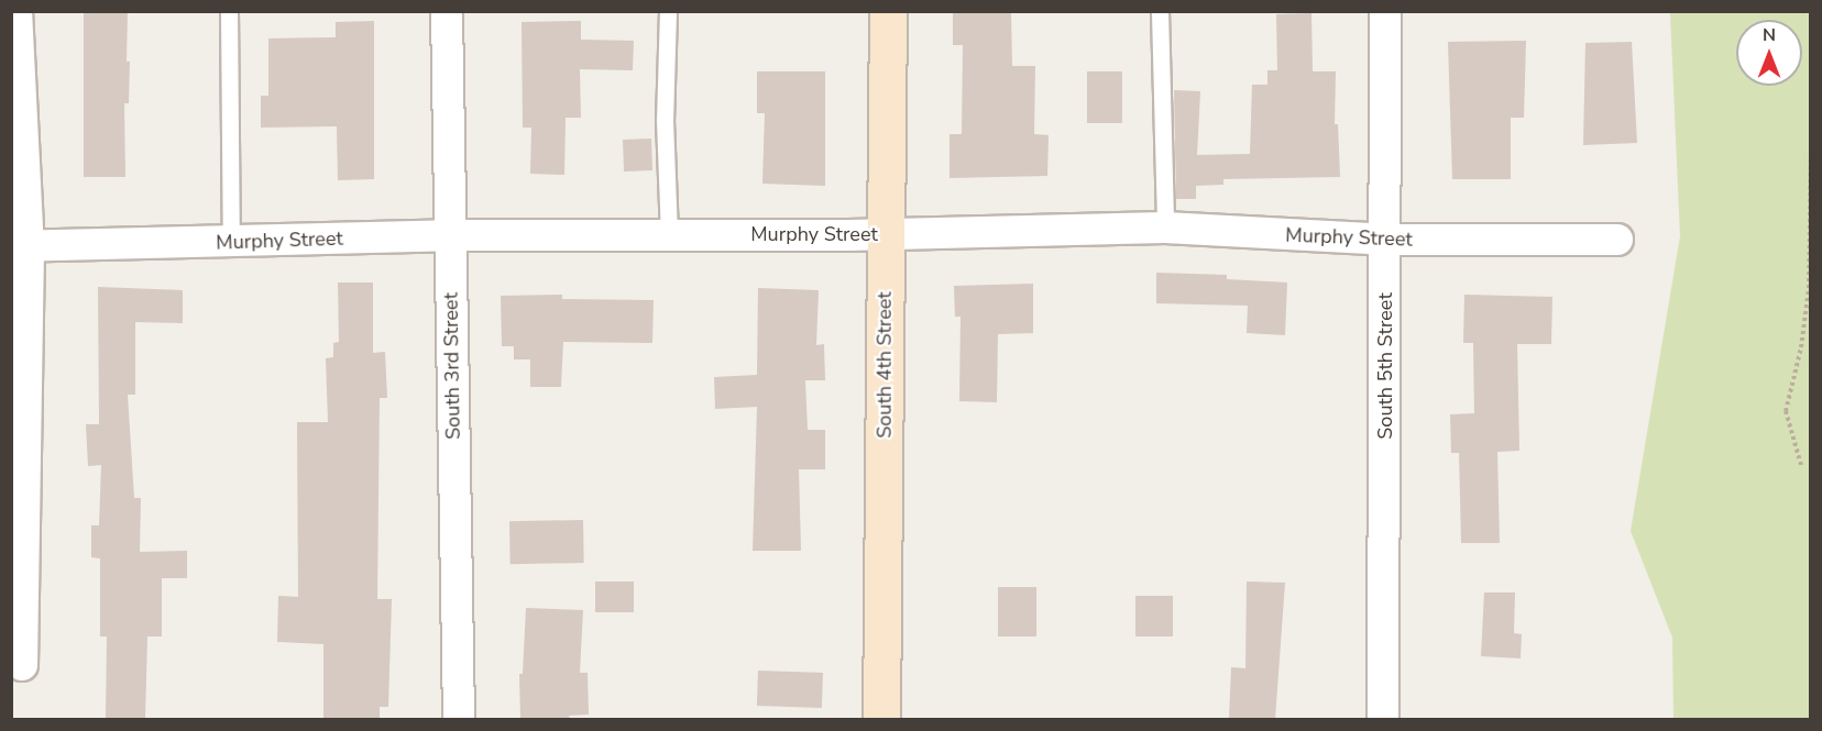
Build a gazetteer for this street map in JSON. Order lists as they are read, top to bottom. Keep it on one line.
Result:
{"streets":{"main road":["South 4th Street"],"street":["Murphy Street","South 3rd Street","South 5th Street"]},"crossings":[["Murphy Street","South 4th Street"],["Murphy Street","South 3rd Street"],["Murphy Street","South 5th Street"]],"north":"top"}
